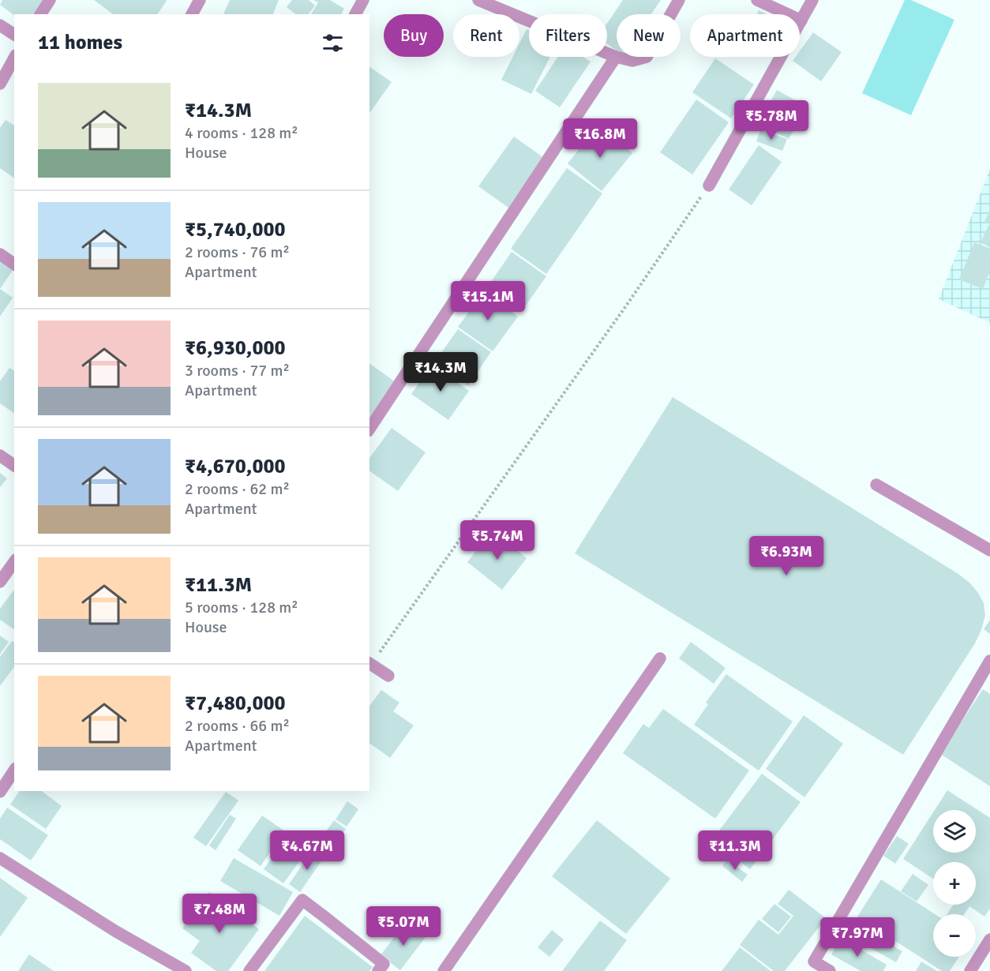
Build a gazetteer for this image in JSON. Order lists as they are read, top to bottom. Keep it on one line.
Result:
{"page":{"chip":["Buy","Rent","Filters","New","Apartment"],"heading":"11 homes","list":[{"name":"₹14.3M","note":"4 rooms · 128 m² · House"},{"name":"₹5,740,000","note":"2 rooms · 76 m² · Apartment"},{"name":"₹6,930,000","note":"3 rooms · 77 m² · Apartment"},{"name":"₹4,670,000","note":"2 rooms · 62 m² · Apartment"},{"name":"₹11.3M","note":"5 rooms · 128 m² · House"},{"name":"₹7,480,000","note":"2 rooms · 66 m² · Apartment"}],"price":["₹5.78M","₹16.8M","₹15.1M","₹14.3M","₹5.74M","₹6.93M","₹4.67M","₹11.3M","₹7.48M","₹5.07M","₹7.97M"],"map_buttons":["+","−"]}}
